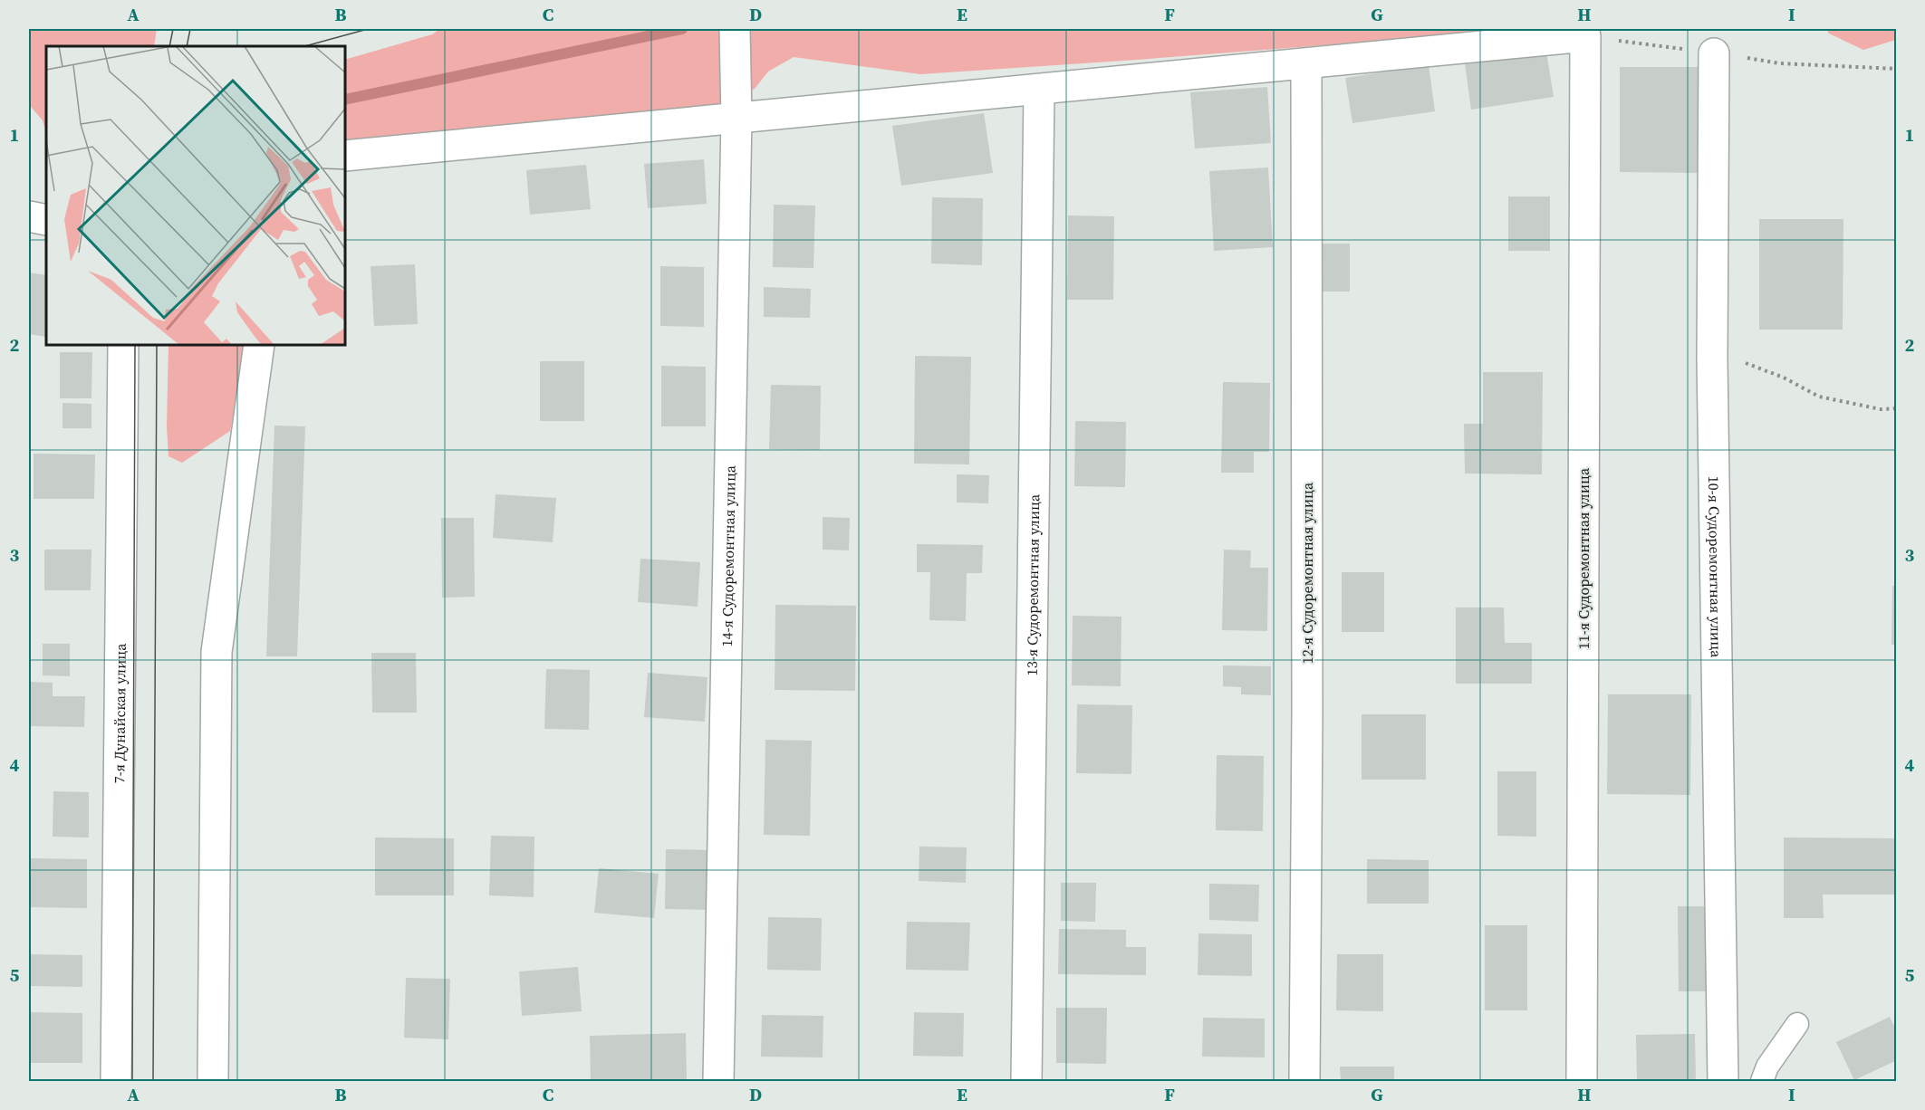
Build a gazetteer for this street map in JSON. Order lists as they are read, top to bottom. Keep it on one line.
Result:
{"streets":{"street":["14-я Судоремонтная улица","11-я Судоремонтная улица","10-я Судоремонтная улица","12-я Судоремонтная улица","13-я Судоремонтная улица","7-я Дунайская улица"]},"crossings":[["11-я Судоремонтная улица","12-я Судоремонтная улица"]],"grid":{"columns":["A","B","C","D","E","F","G","H","I"],"rows":["1","2","3","4","5"]}}
